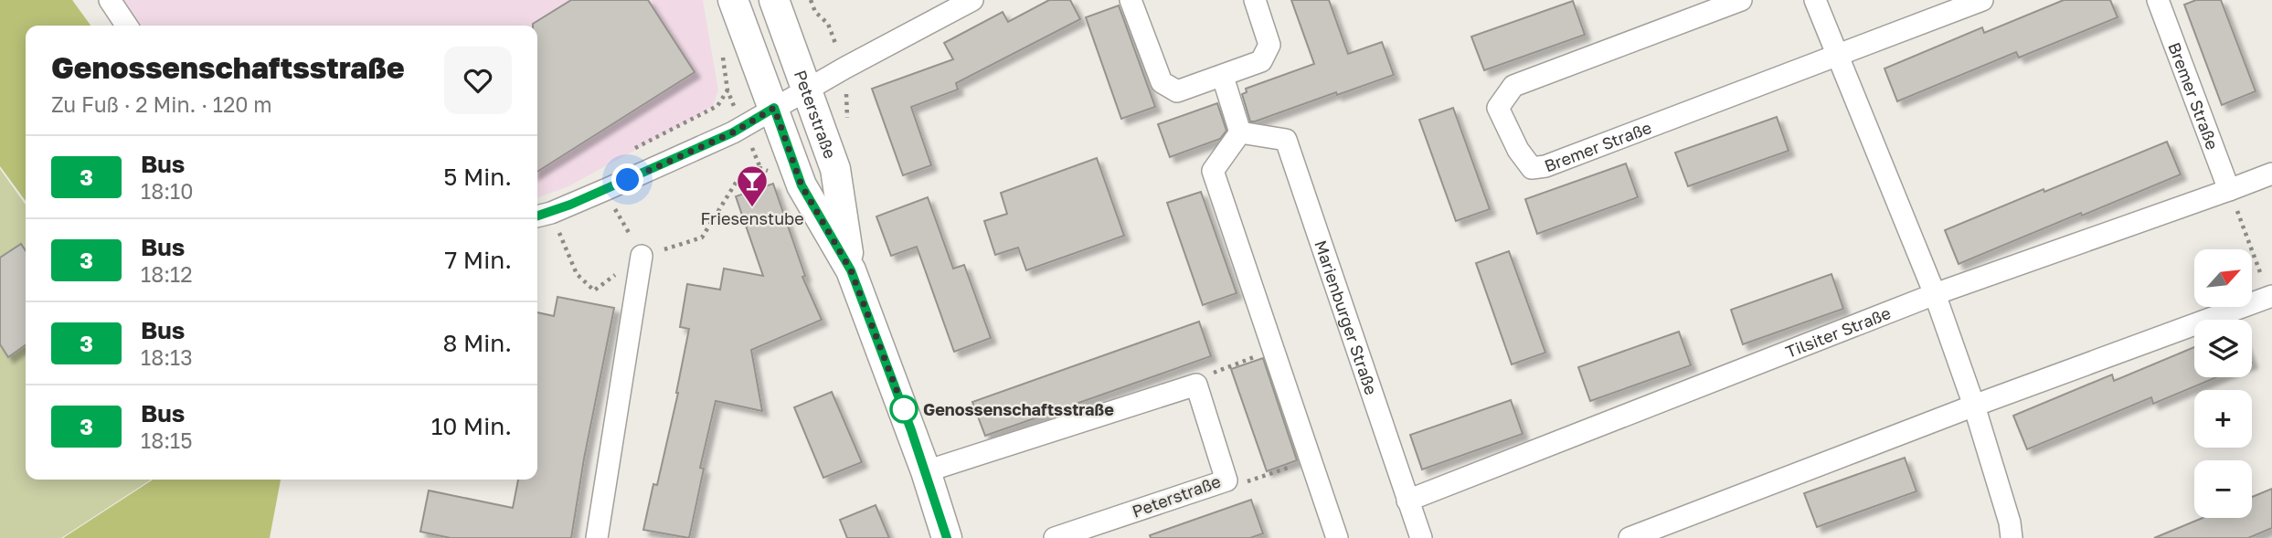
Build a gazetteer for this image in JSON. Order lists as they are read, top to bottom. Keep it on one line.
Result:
{"streets":{"main road":["Peterstraße"],"street":["Bremer Straße","Marienburger Straße","Tilsiter Straße"]},"crossings":[["Bremer Straße","Tilsiter Straße"],["Marienburger Straße","Tilsiter Straße"]],"places":{"bar":["Friesenstube"],"other":["Genossenschaftsstraße"]},"lines":["bus line 3"],"north":"top right","page":{"heading":["Genossenschaftsstraße","Zu Fuß · 2 Min. · 120 m"],"list":[{"mark":"3","name":"Bus","note":"18:10","value":"5 Min."},{"mark":"3","name":"Bus","note":"18:12","value":"7 Min."},{"mark":"3","name":"Bus","note":"18:13","value":"8 Min."},{"mark":"3","name":"Bus","note":"18:15","value":"10 Min."}],"map_buttons":["+","−"]}}
